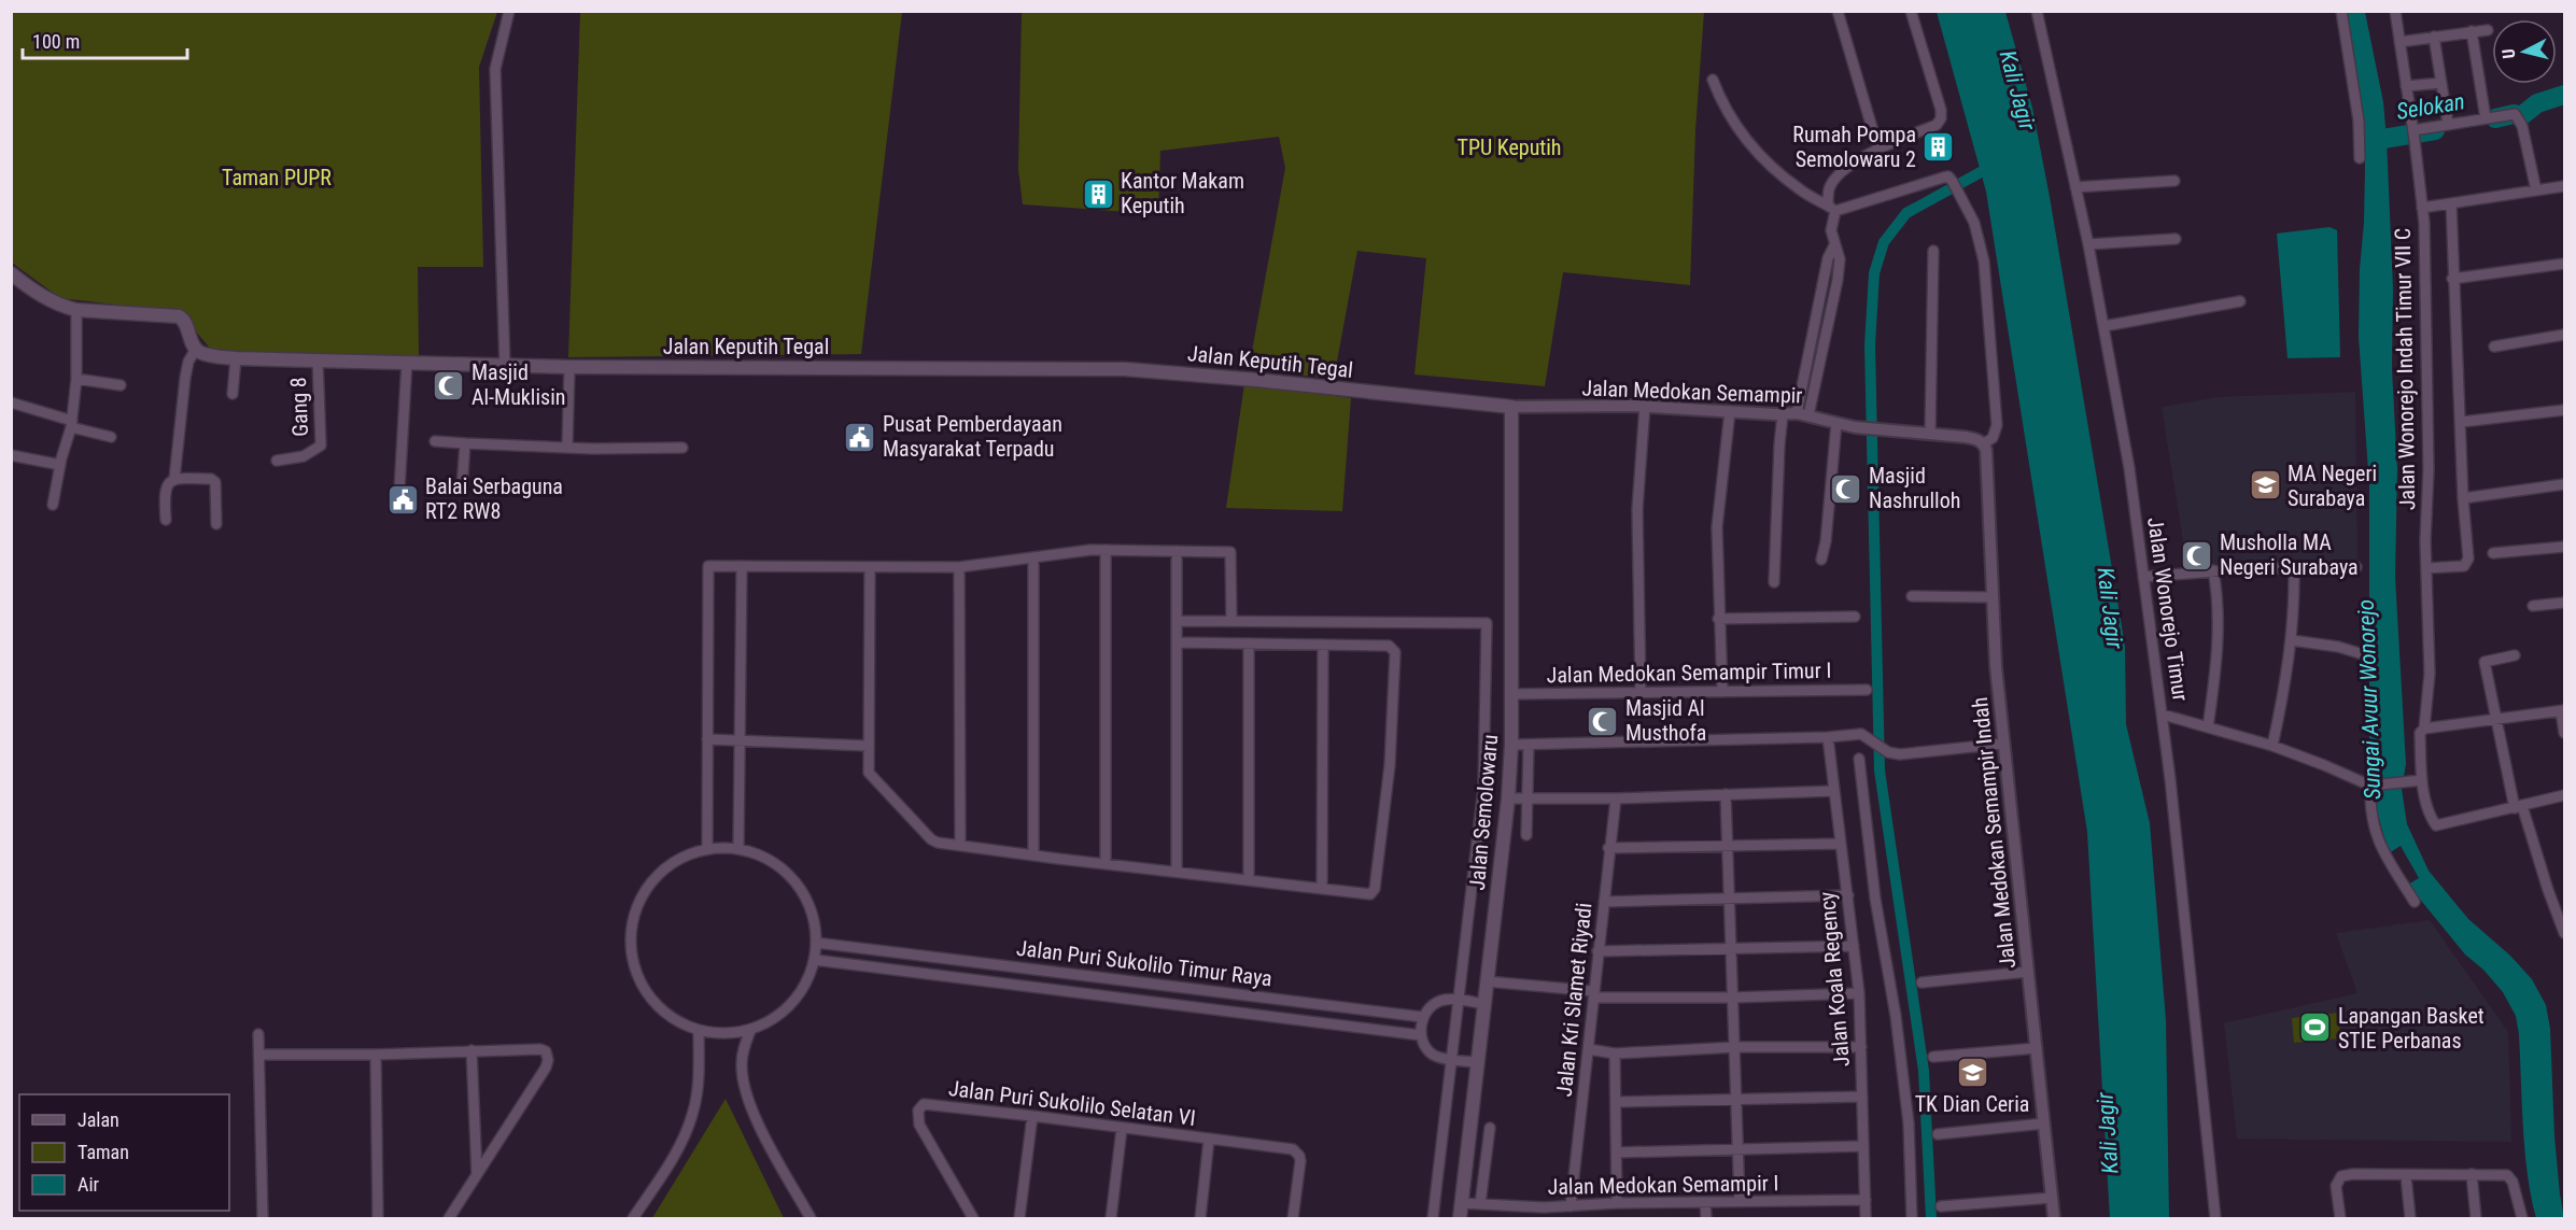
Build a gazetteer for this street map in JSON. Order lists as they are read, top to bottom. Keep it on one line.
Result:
{"streets":{"main road":["Jalan Keputih Tegal","Jalan Semolowaru"],"street":["Jalan Wonorejo Indah Timur VII C","Jalan Medokan Semampir","Gang 8","Jalan Wonorejo Timur","Jalan Medokan Semampir Timur I","Jalan Medokan Semampir Indah","Jalan Puri Sukolilo Timur Raya","Jalan Koala Regency","Jalan Kri Slamet Riyadi","Jalan Puri Sukolilo Selatan VI","Jalan Medokan Semampir I"]},"crossings":[["Jalan Keputih Tegal","Jalan Medokan Semampir"],["Jalan Keputih Tegal","Gang 8"],["Jalan Keputih Tegal","Jalan Semolowaru"],["Jalan Medokan Semampir","Jalan Semolowaru"],["Jalan Medokan Semampir","Jalan Medokan Semampir Indah"],["Jalan Medokan Semampir Timur I","Jalan Semolowaru"],["Jalan Semolowaru","Jalan Medokan Semampir I"],["Jalan Koala Regency","Jalan Medokan Semampir I"],["Jalan Kri Slamet Riyadi","Jalan Medokan Semampir I"]],"water":["Kali Jagir","Selokan","Sungai Avuur Wonorejo"],"parks":["TPU Keputih","Taman PUPR"],"places":{"building":["Rumah Pompa Semolowaru 2","Kantor Makam Keputih"],"mosque":["Masjid Al-Muklisin","Masjid Nashrulloh","Musholla MA Negeri Surabaya","Masjid Al Musthofa"],"public building":["Pusat Pemberdayaan Masyarakat Terpadu","Balai Serbaguna RT2 RW8"],"school or university":["MA Negeri Surabaya","TK Dian Ceria"],"sports":["Lapangan Basket STIE Perbanas"]},"legend":["Jalan","Taman","Air"],"scale_bar":"100 m","north":"left"}
